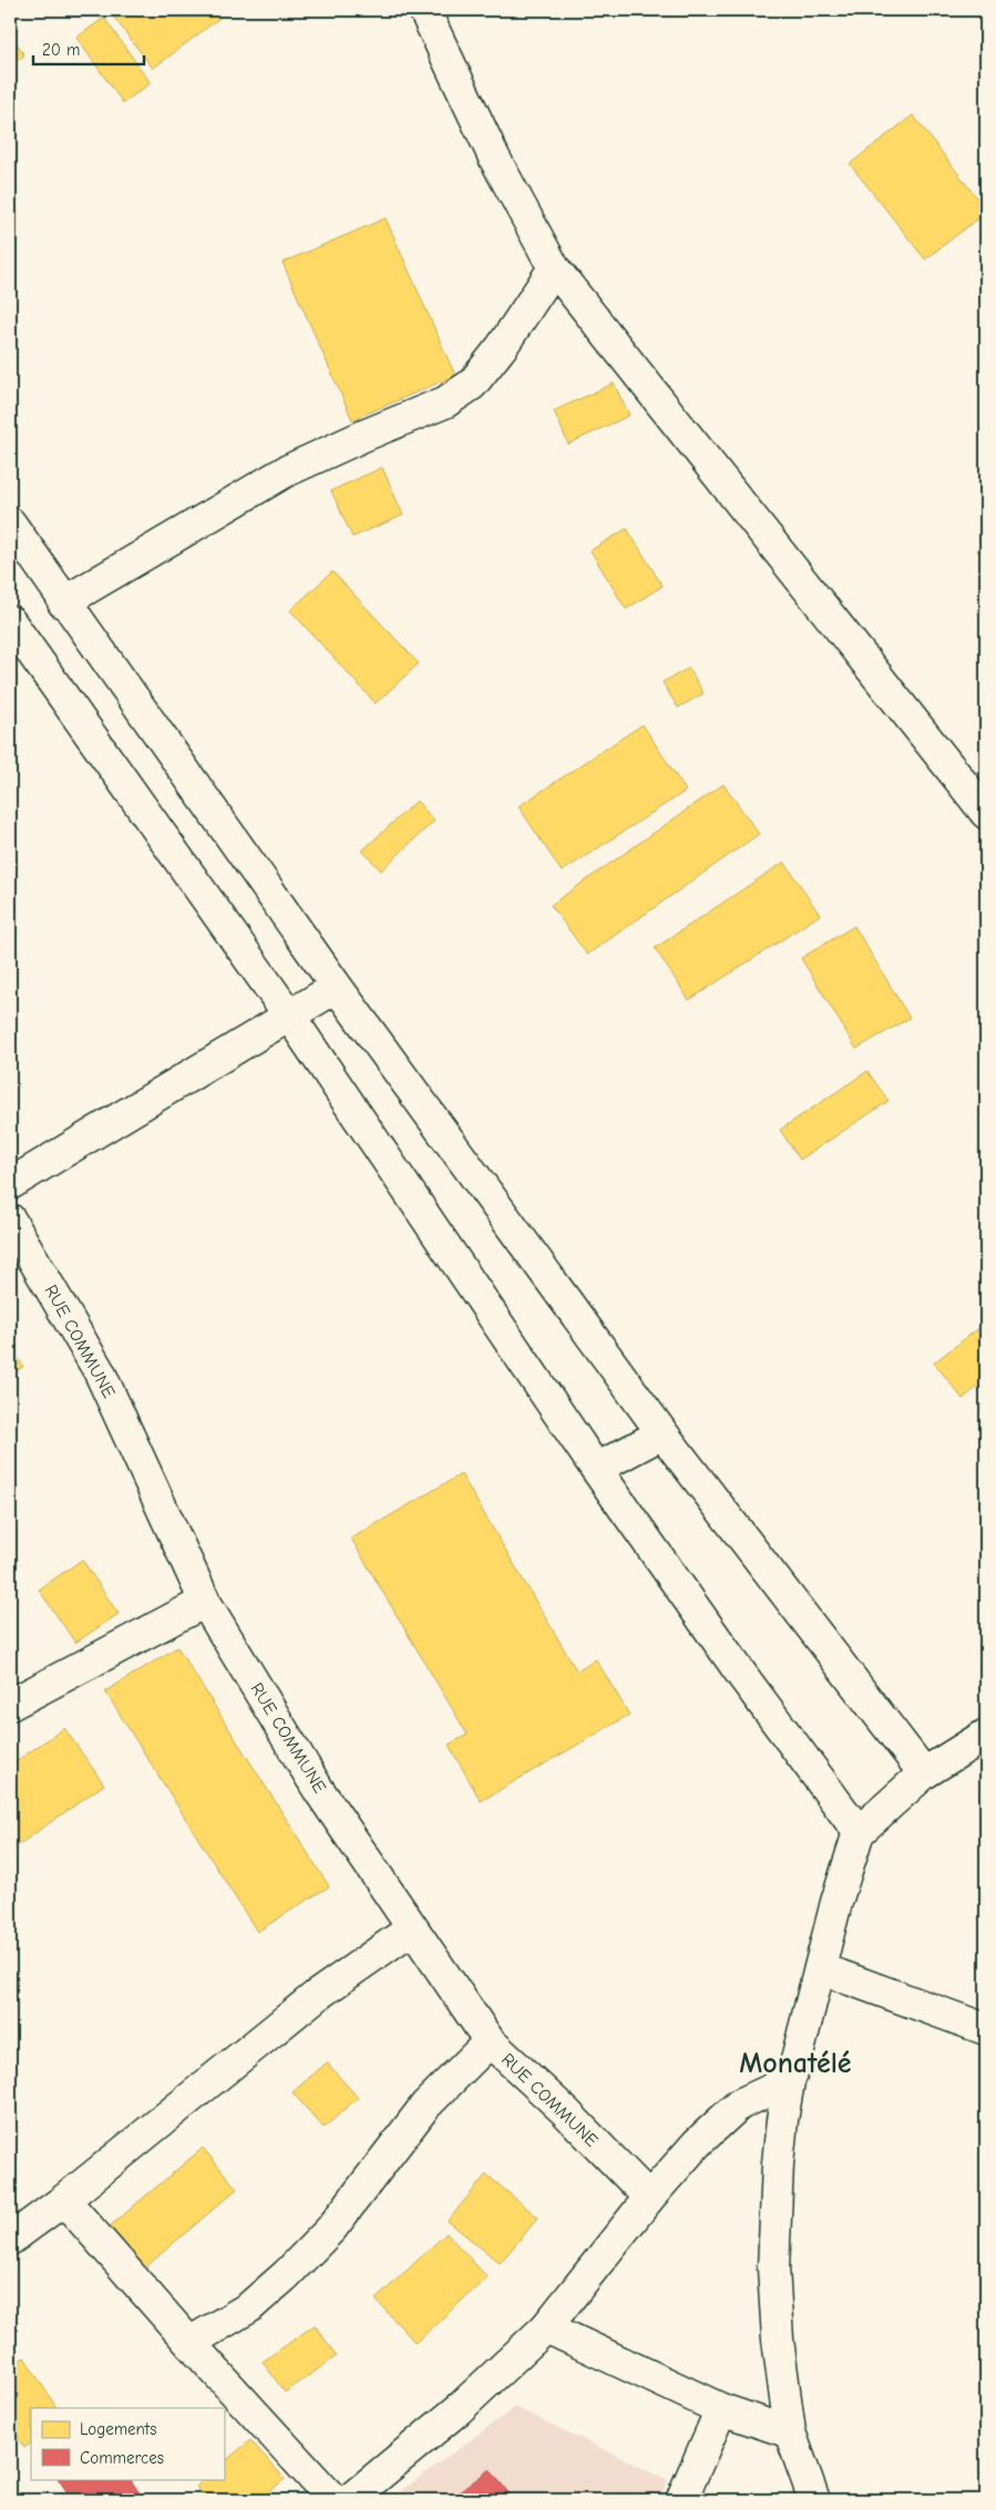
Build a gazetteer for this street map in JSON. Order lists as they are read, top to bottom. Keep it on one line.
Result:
{"streets":{"street":["RUE COMMUNE"]},"districts":["Monatélé"],"legend":["Logements","Commerces"],"scale_bar":"20 m"}
